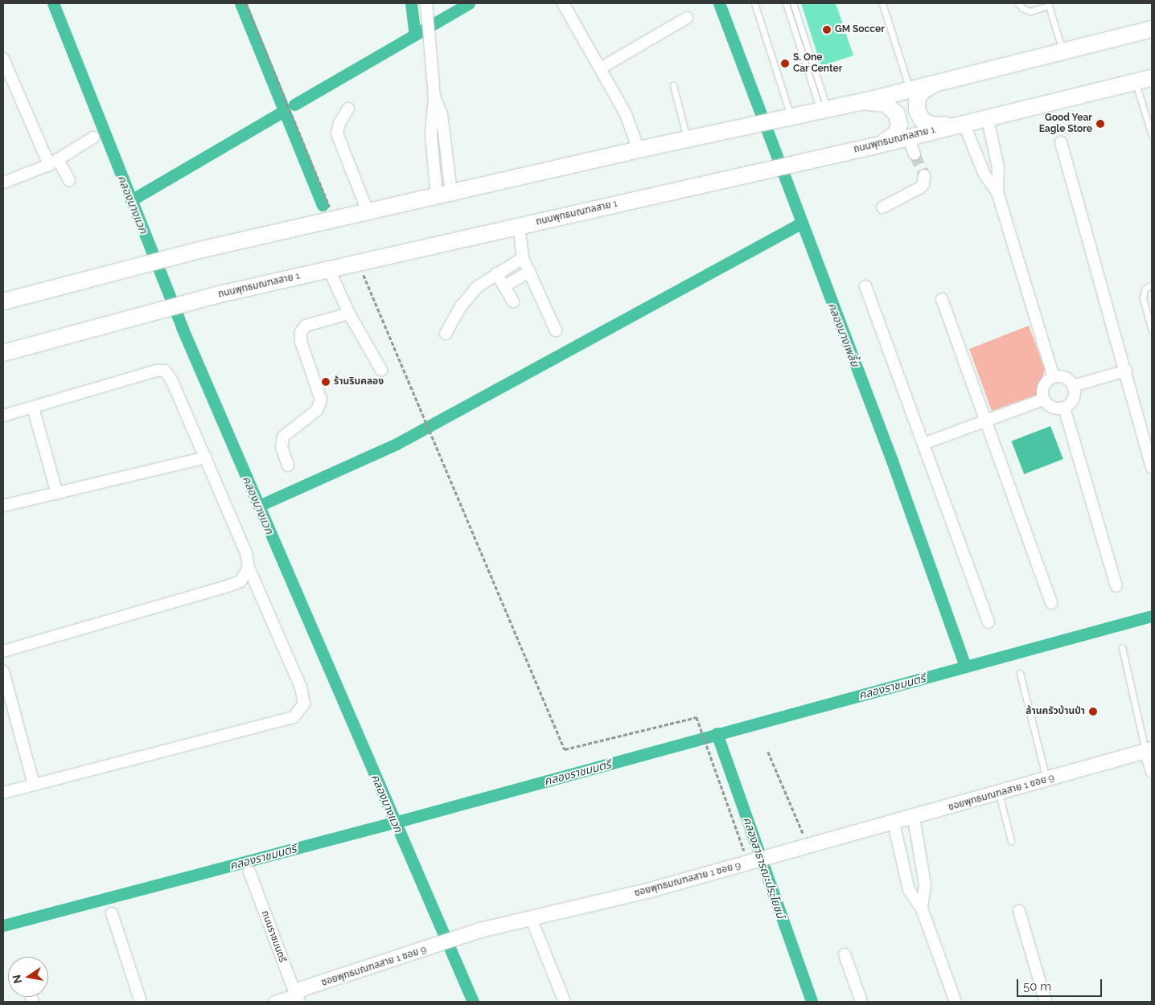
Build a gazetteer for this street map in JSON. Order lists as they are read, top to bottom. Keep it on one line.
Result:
{"streets":{"main road":["ถนนพุทธมณฑลสาย 1"],"street":["ซอยพุทธมณฑลสาย 1 ซอย 9","ถนนราชมนตรี"]},"crossings":[["ซอยพุทธมณฑลสาย 1 ซอย 9","ถนนราชมนตรี"]],"water":["คลองบางแวก","คลองบางเพลี้ย","คลองราชมนตรี","คลองสาธารณะประโยชน์"],"places":["GM Soccer","S. One Car Center","Good Year Eagle Store","ร้านริมคลอง","ล้านครัวบ้านป่า"],"scale_bar":"50 m","north":"left"}
